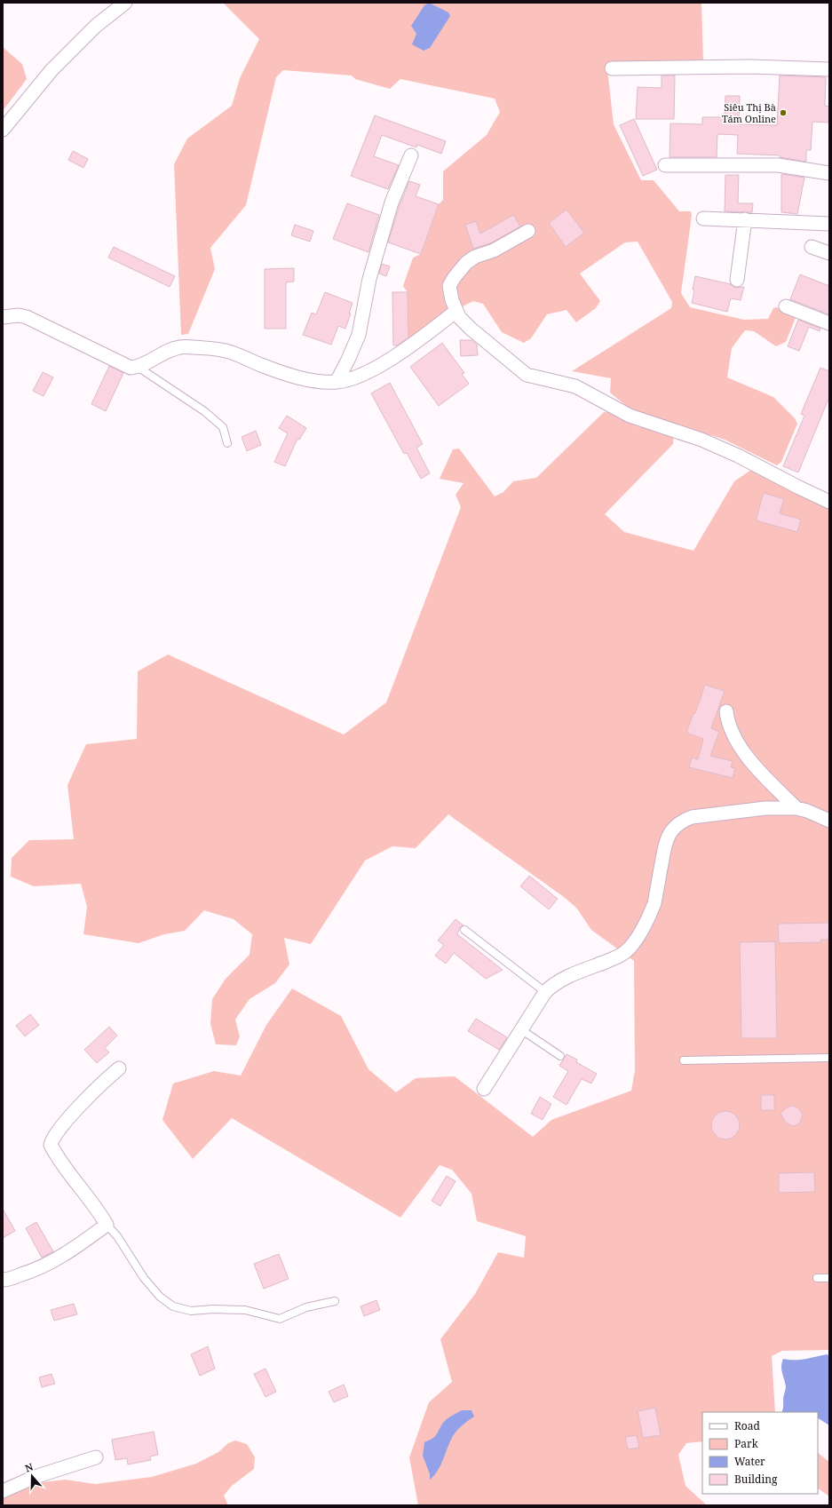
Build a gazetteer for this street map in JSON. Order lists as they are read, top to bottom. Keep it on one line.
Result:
{"places":["Siêu Thị Bà Tám Online"],"legend":["Road","Park","Water","Building"],"north":"top"}
